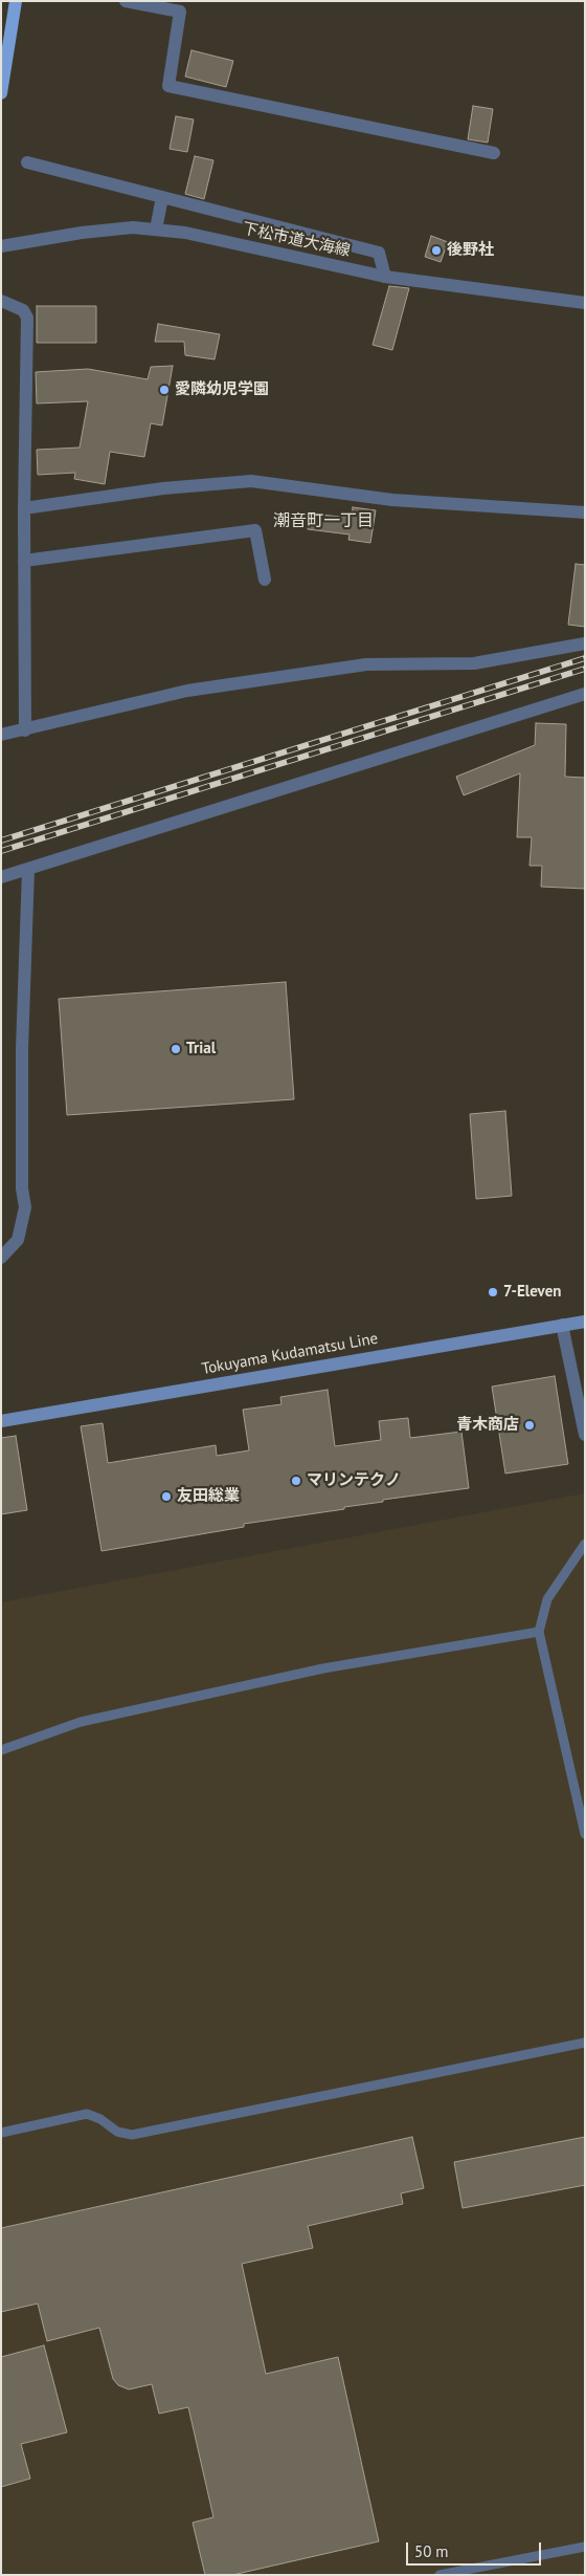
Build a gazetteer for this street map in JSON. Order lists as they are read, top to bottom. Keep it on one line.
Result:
{"streets":{"main road":["Tokuyama Kudamatsu Line"],"street":["下松市道大海線"]},"districts":["潮音町一丁目"],"places":["後野社","愛隣幼児学園","Trial","7-Eleven","青木商店","マリンテクノ","友田総業"],"scale_bar":"50 m"}
